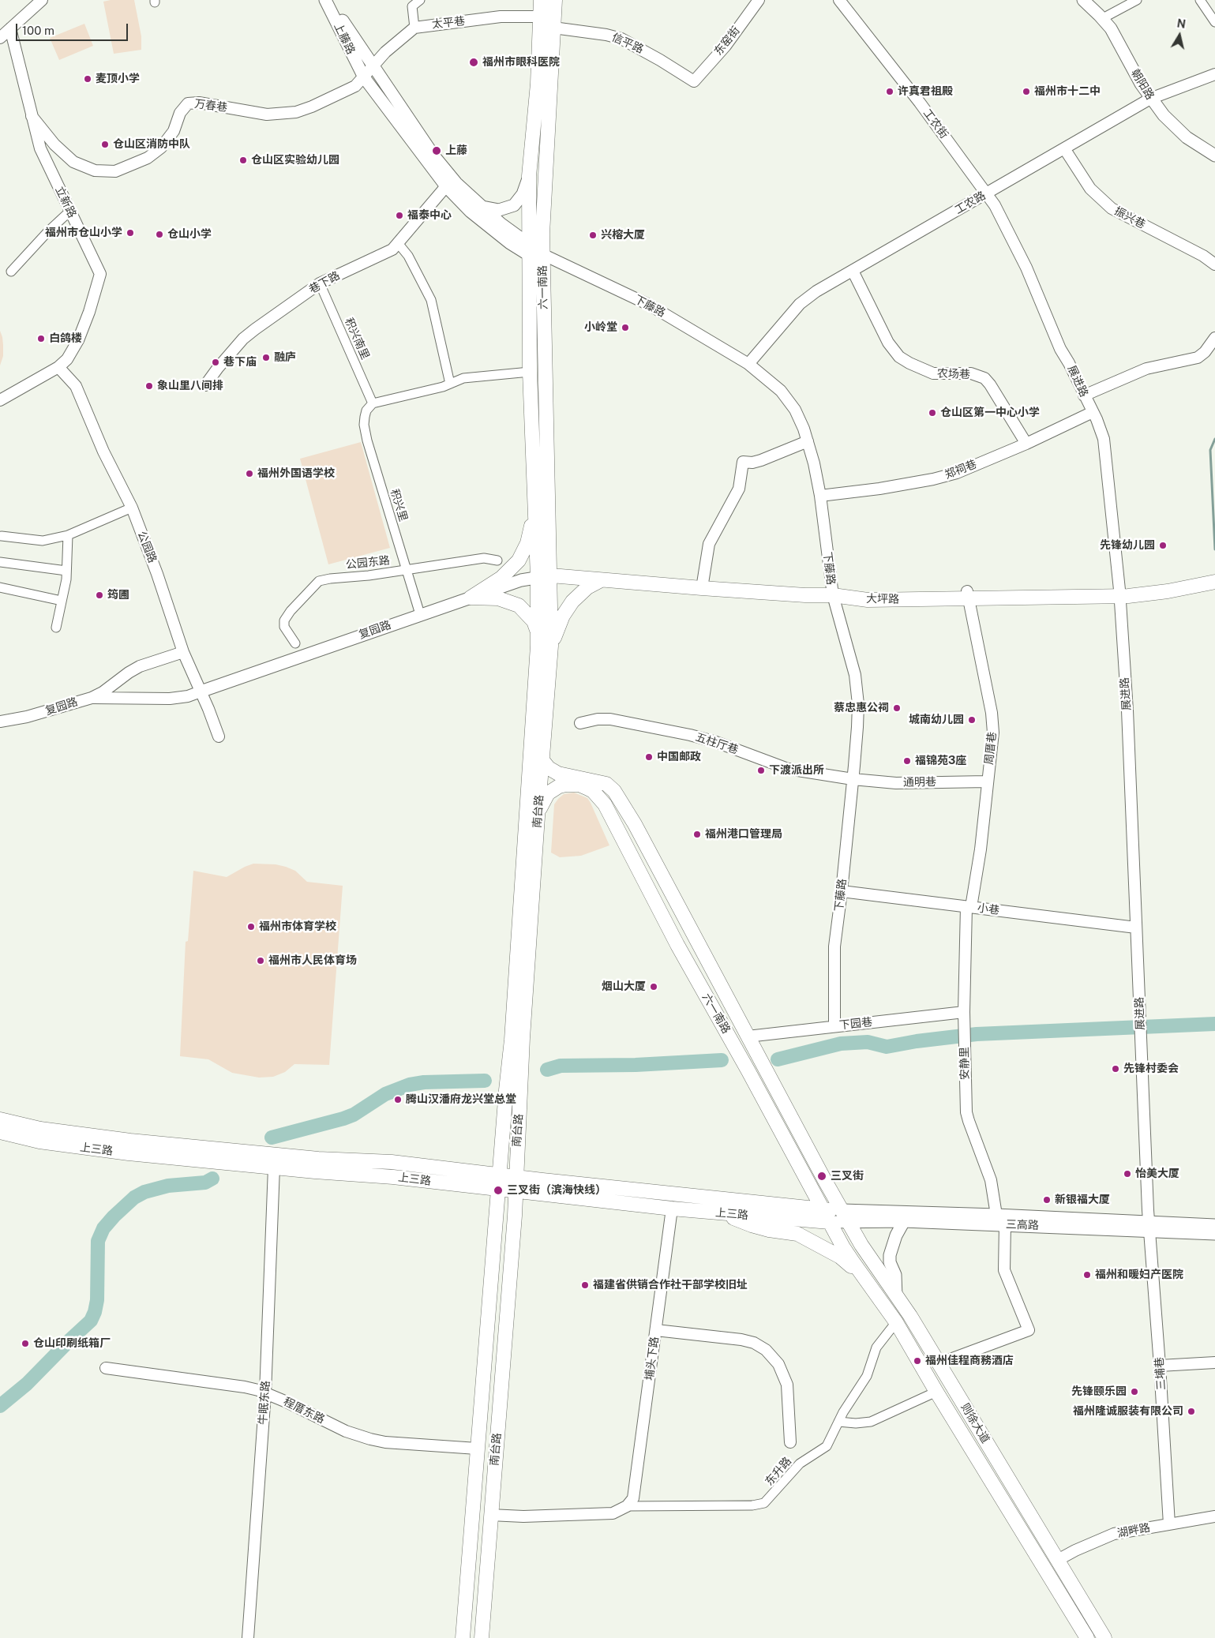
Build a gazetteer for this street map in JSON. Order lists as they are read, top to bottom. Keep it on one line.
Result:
{"streets":{"main road":["上藤路","朝阳路","六一南路","复园路","南台路","上三路","三高路","则徐大道"],"street":["太平巷","东窑街","信平路","万春巷","工农街","立新路","工农路","振兴巷","巷下路","下藤路","积兴南里","农场巷","展进路","郑祠巷","积兴里","公园路","公园东路","五柱厅巷","周厝巷","通明巷","小巷","下园巷","安静里","埔头下路","三埔巷","牛眠东路","程厝东路","东升路","湖畔路"]},"crossings":[["太平巷","六一南路"],["上藤路","万春巷"],["上藤路","巷下路"],["上藤路","六一南路"],["上藤路","下藤路"],["东窑街","信平路"],["信平路","六一南路"],["朝阳路","工农路"],["万春巷","立新路"],["工农街","工农路"],["工农街","展进路"],["立新路","公园路"],["工农路","振兴巷"],["工农路","下藤路"],["工农路","农场巷"],["工农路","展进路"],["巷下路","积兴南里"],["六一南路","下藤路"],["六一南路","复园路"],["六一南路","南台路"],["六一南路","下园巷"],["六一南路","上三路"],["六一南路","三高路"],["六一南路","则徐大道"],["下藤路","郑祠巷"],["下藤路","五柱厅巷"],["下藤路","通明巷"],["下藤路","小巷"],["下藤路","下园巷"],["积兴南里","积兴里"],["农场巷","郑祠巷"],["展进路","郑祠巷"],["展进路","小巷"],["展进路","三高路"],["展进路","三埔巷"],["积兴里","公园东路"],["积兴里","复园路"],["公园路","复园路"],["复园路","南台路"],["五柱厅巷","通明巷"],["周厝巷","通明巷"],["周厝巷","小巷"],["周厝巷","安静里"],["南台路","上三路"],["南台路","程厝东路"],["小巷","安静里"],["下园巷","安静里"],["安静里","三高路"],["上三路","埔头下路"],["上三路","牛眠东路"],["上三路","则徐大道"],["三高路","三埔巷"],["三高路","则徐大道"],["埔头下路","东升路"],["三埔巷","湖畔路"],["牛眠东路","程厝东路"],["则徐大道","东升路"],["则徐大道","湖畔路"]],"places":["福州市眼科医院","麦顶小学","许真君祖殿","福州市十二中","仓山区消防中队","上藤","仓山区实验幼儿园","福泰中心","福州市仓山小学","仓山小学","兴榕大厦","小岭堂","白鸽楼","融庐","巷下庙","象山里八间排","仓山区第一中心小学","福州外国语学校","先锋幼儿园","筠圃","蔡忠惠公祠","城南幼儿园","中国邮政","福锦苑3座","下渡派出所","福州港口管理局","福州市体育学校","福州市人民体育场","烟山大厦","先锋村委会","腾山汉潘府龙兴堂总堂","怡美大厦","三叉街","三叉街（滨海快线）","新银福大厦","福州和暖妇产医院","福建省供销合作社干部学校旧址","仓山印刷纸箱厂","福州佳程商務酒店","先锋颐乐园","福州隆诚服装有限公司"],"scale_bar":"100 m","north":"top"}
